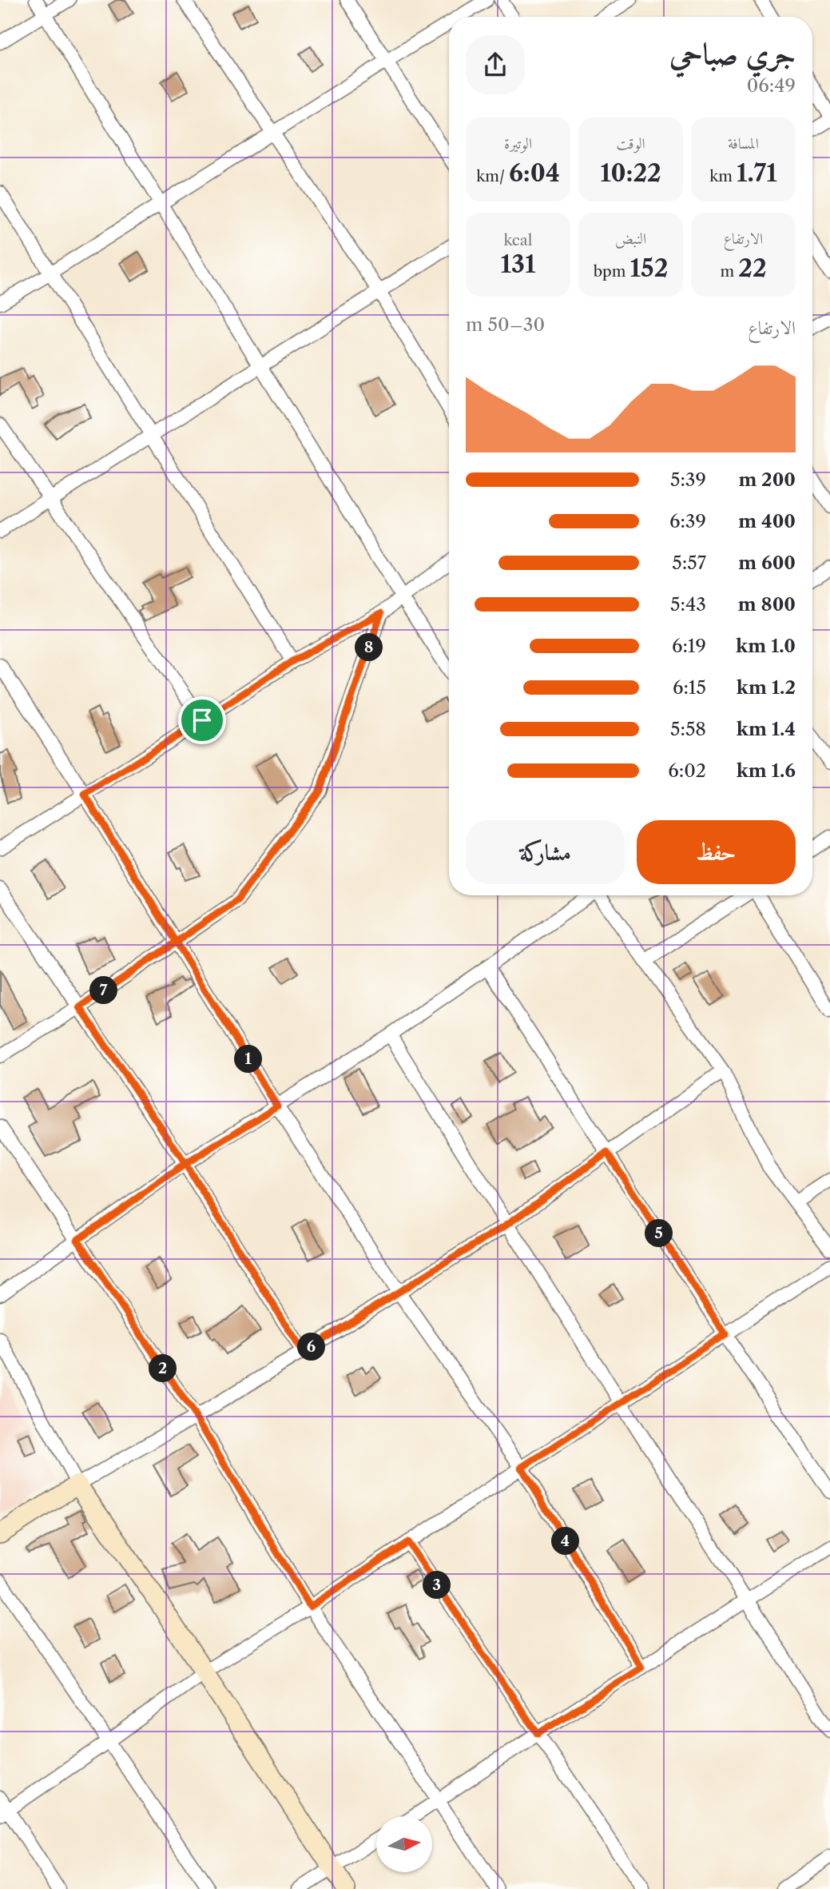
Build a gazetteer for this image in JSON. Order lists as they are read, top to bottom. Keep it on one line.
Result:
{"north":"right","page":{"heading":["جري صباحي","06:49"],"stats":[["المسافة","1.71 km"],["الوقت","10:22"],["الوتيرة","6:04 /km"],["الارتفاع","22 m"],["النبض","152 bpm"],["kcal","131"]],"chart":["الارتفاع","30–50 m"],"list":[{"name":"200 m","note":"5:39"},{"name":"400 m","note":"6:39"},{"name":"600 m","note":"5:57"},{"name":"800 m","note":"5:43"},{"name":"1.0 km","note":"6:19"},{"name":"1.2 km","note":"6:15"},{"name":"1.4 km","note":"5:58"},{"name":"1.6 km","note":"6:02"}],"pins":["8","7","1","5","6","2","4","3"],"buttons":["حفظ","مشاركة"]}}
